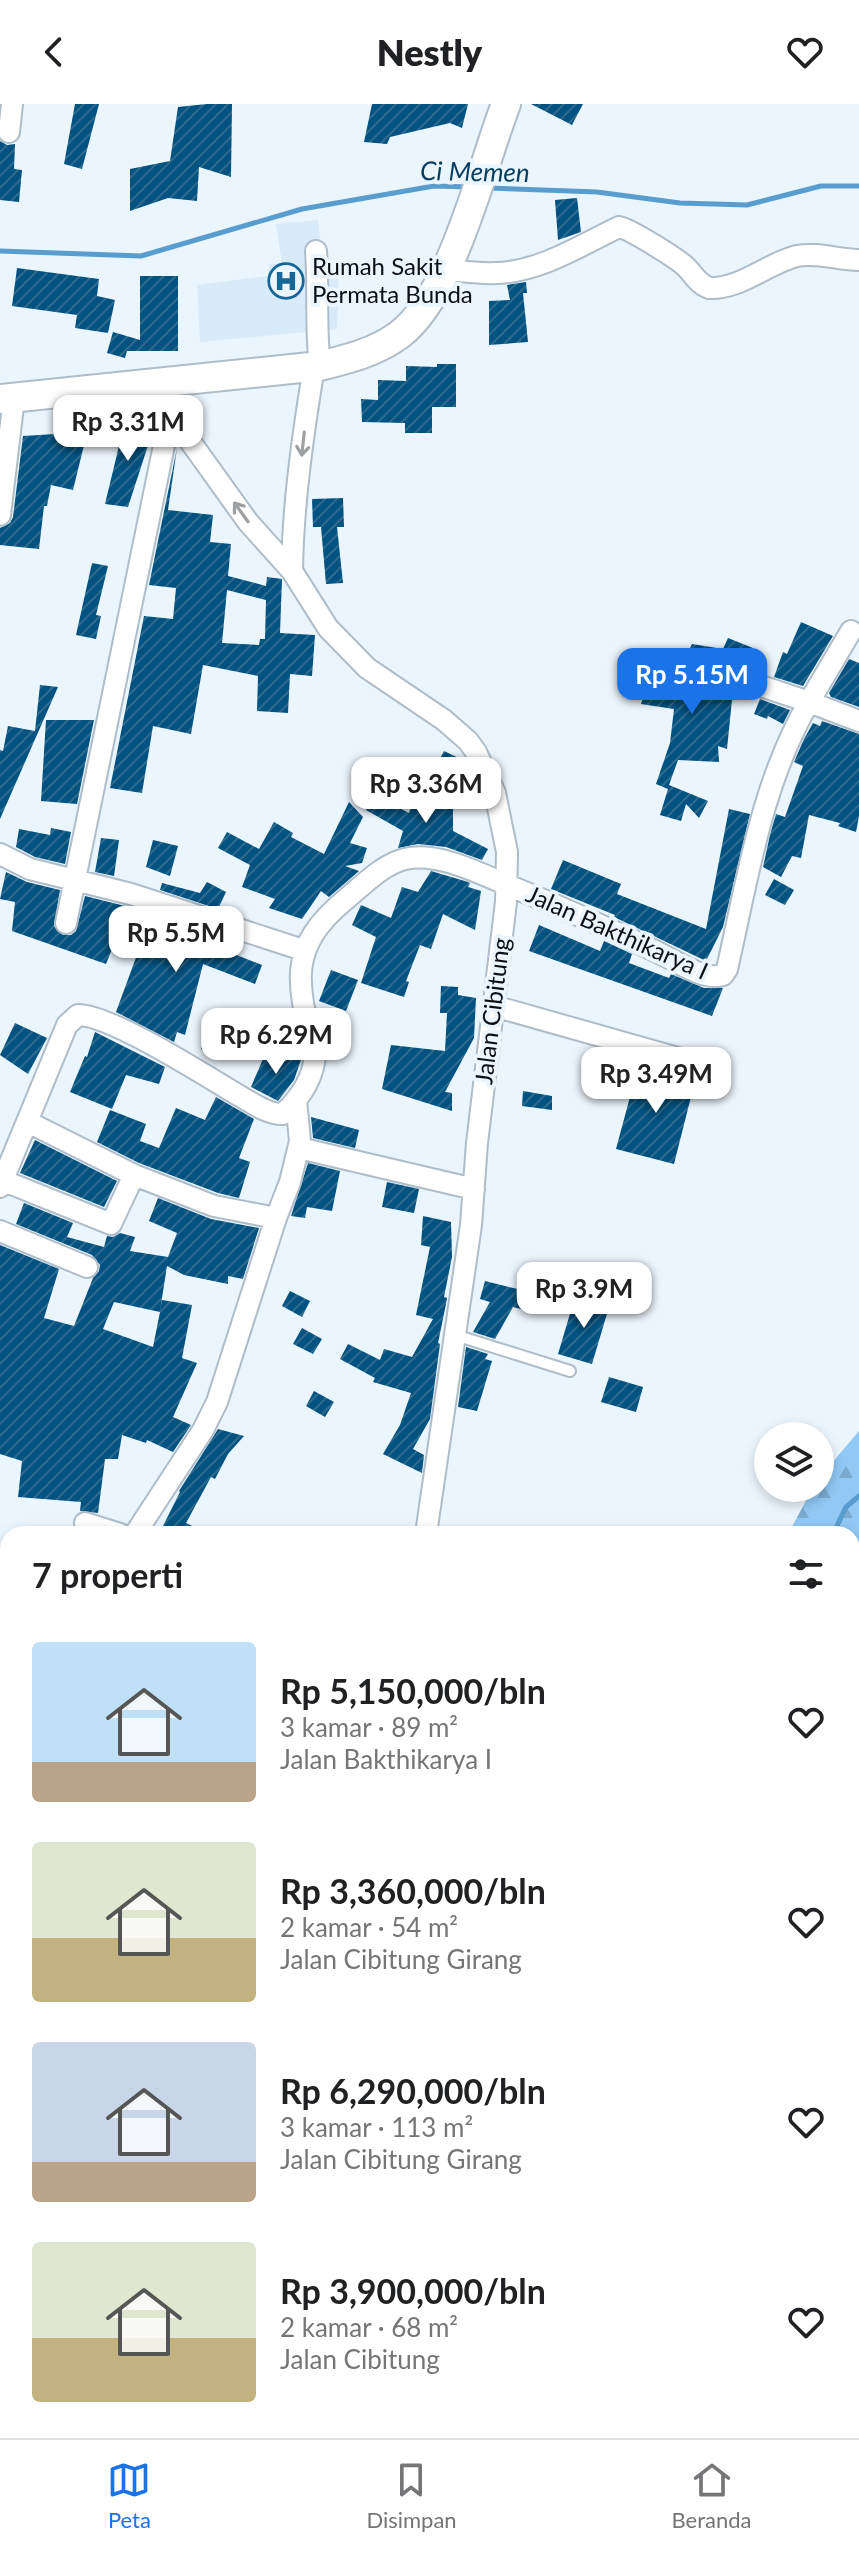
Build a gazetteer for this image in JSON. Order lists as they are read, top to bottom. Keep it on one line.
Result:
{"streets":{"street":["Jalan Bakthikarya I","Jalan Cibitung"]},"crossings":[["Jalan Bakthikarya I","Jalan Cibitung"]],"water":["Ci Memen"],"places":{"hospital":["Rumah Sakit Permata Bunda"]},"page":{"header":"Nestly","price":["Rp 3.31M","Rp 5.15M","Rp 3.36M","Rp 5.5M","Rp 6.29M","Rp 3.49M","Rp 3.9M"],"heading":"7 properti","list":[{"name":"Rp 5,150,000/bln","note":"3 kamar · 89 m² · Jalan Bakthikarya I"},{"name":"Rp 3,360,000/bln","note":"2 kamar · 54 m² · Jalan Cibitung Girang"},{"name":"Rp 6,290,000/bln","note":"3 kamar · 113 m² · Jalan Cibitung Girang"},{"name":"Rp 3,900,000/bln","note":"2 kamar · 68 m² · Jalan Cibitung"}],"tabs":["Peta","Disimpan","Beranda"]}}
